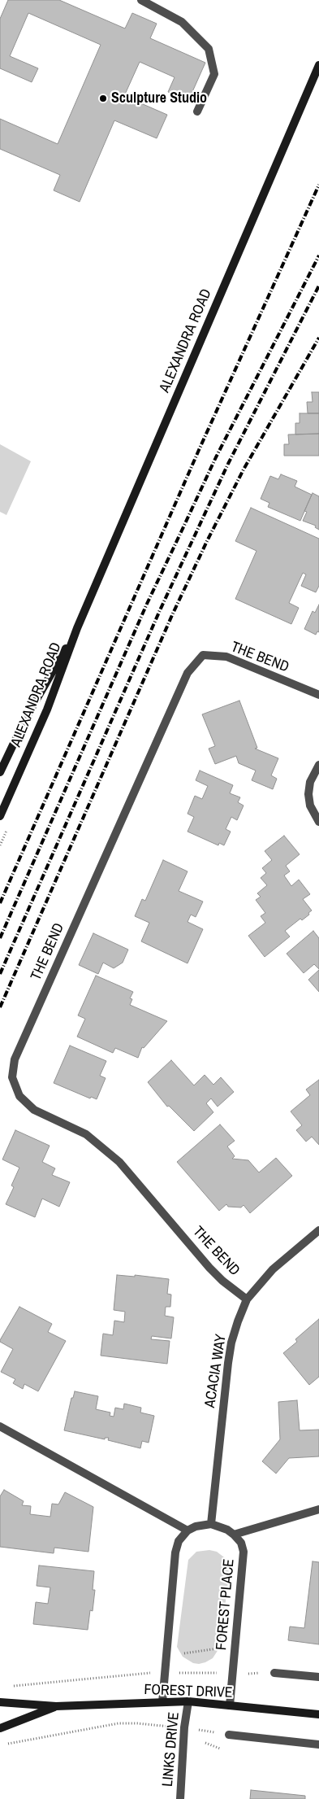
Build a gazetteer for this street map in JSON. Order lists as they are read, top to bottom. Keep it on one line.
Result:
{"streets":{"street":["ALEXANDRA ROAD","THE BEND","ACACIA WAY","FOREST PLACE","FOREST DRIVE","LINKS DRIVE"]},"crossings":[["THE BEND","ACACIA WAY"],["FOREST PLACE","FOREST DRIVE"],["FOREST DRIVE","LINKS DRIVE"]],"places":["Sculpture Studio"]}
